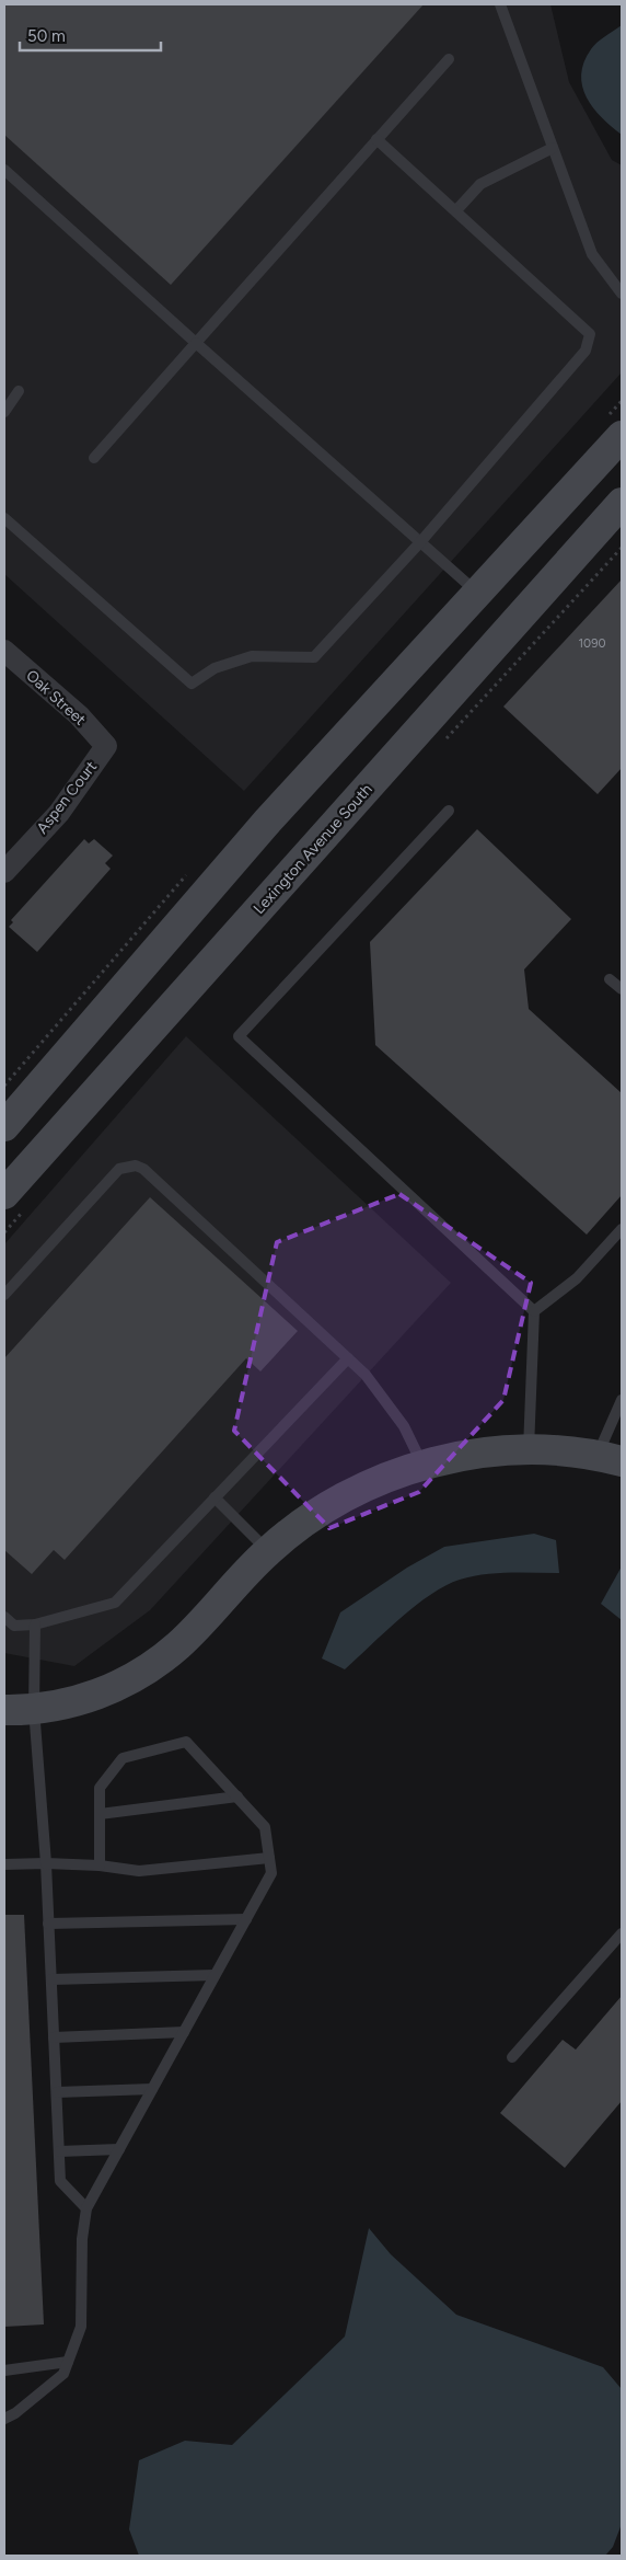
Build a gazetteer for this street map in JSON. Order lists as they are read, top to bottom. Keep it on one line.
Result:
{"streets":{"street":["Oak Street","Aspen Court","Lexington Avenue South"]},"crossings":[["Oak Street","Aspen Court"]],"house_numbers":["1090"],"scale_bar":"50 m"}
